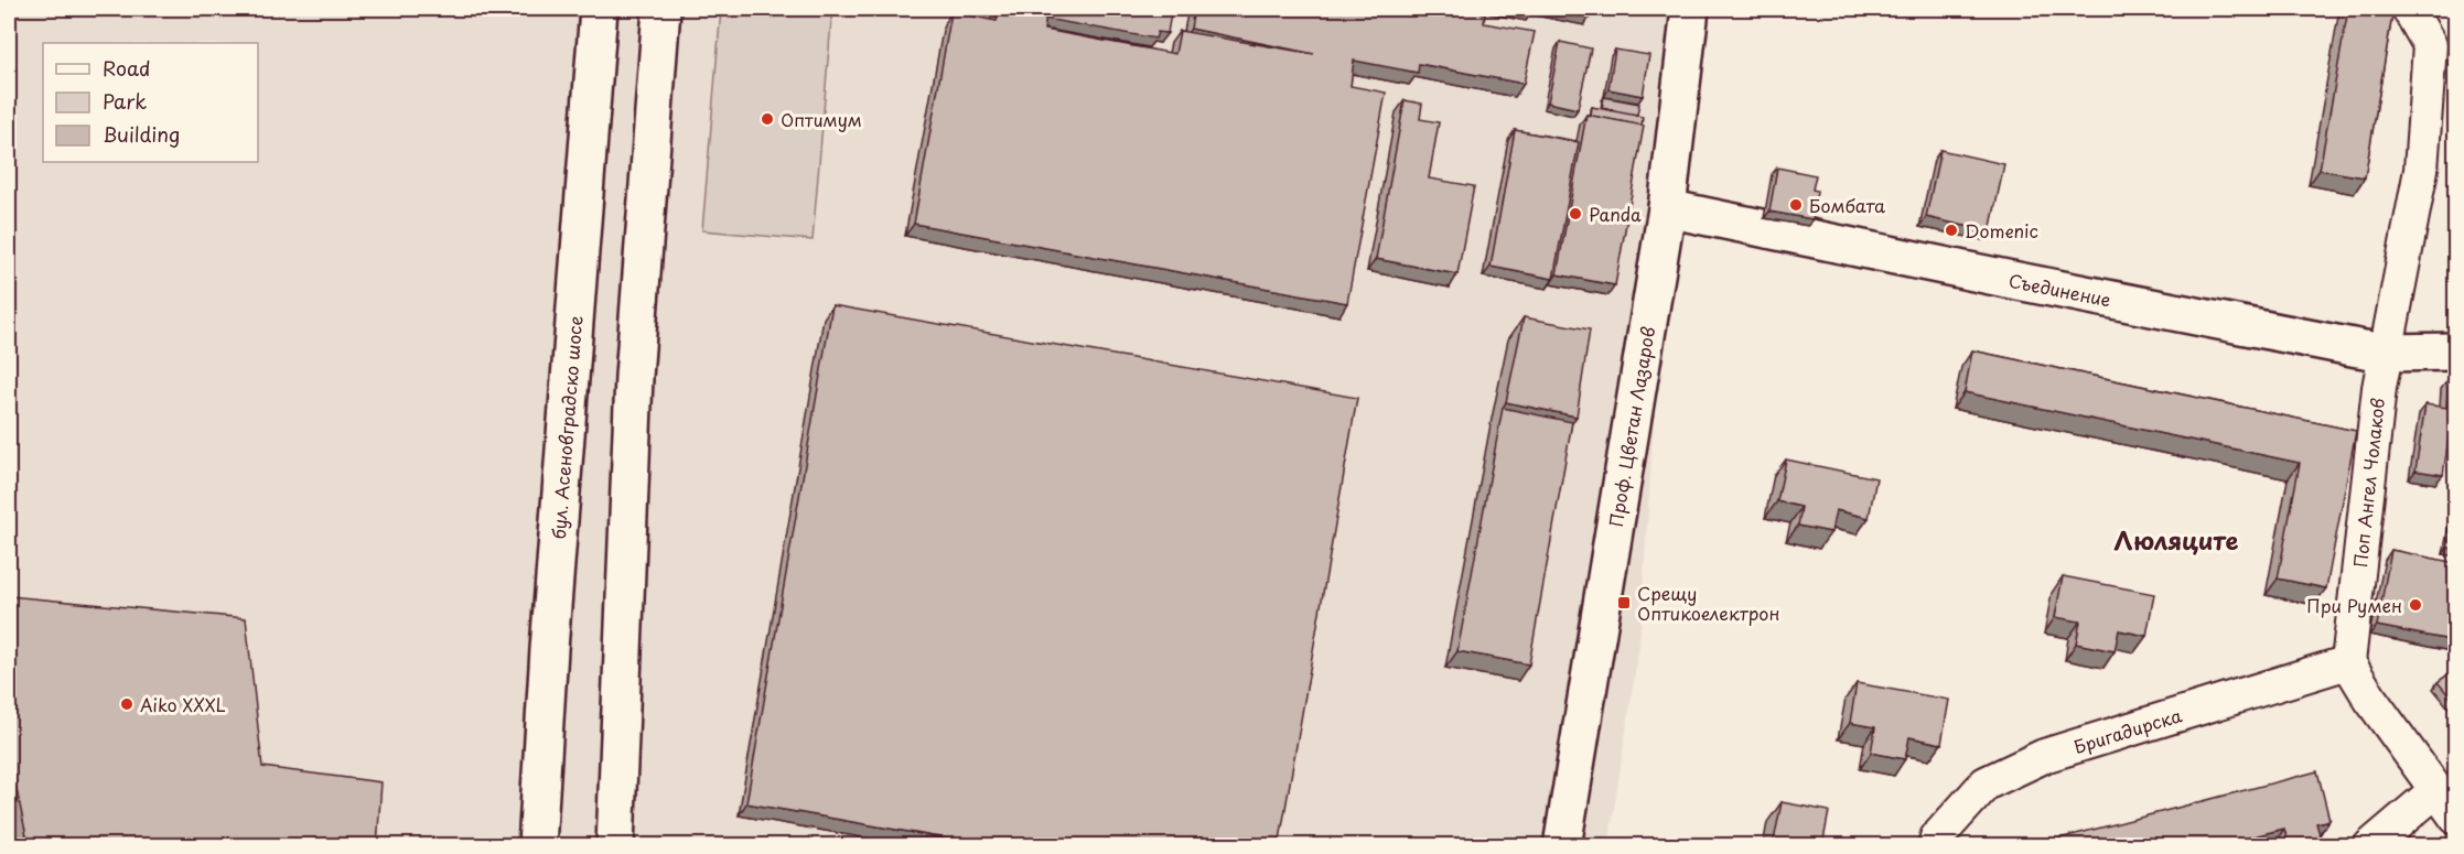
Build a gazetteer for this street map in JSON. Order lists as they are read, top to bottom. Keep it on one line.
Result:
{"streets":{"main road":["Съединение","бул. Асеновградско шосе","Проф. Цветан Лазаров"],"street":["Поп Ангел Чолаков","Бригадирска"]},"crossings":[["Съединение","Проф. Цветан Лазаров"],["Съединение","Поп Ангел Чолаков"],["Поп Ангел Чолаков","Бригадирска"]],"districts":["Люляците"],"places":{"other":["Оптимум","Бомбата","Panda","Domenic","При Румен","Aiko XXXL"],"transit":["Срещу Оптикоелектрон"]},"legend":["Road","Park","Building"]}
